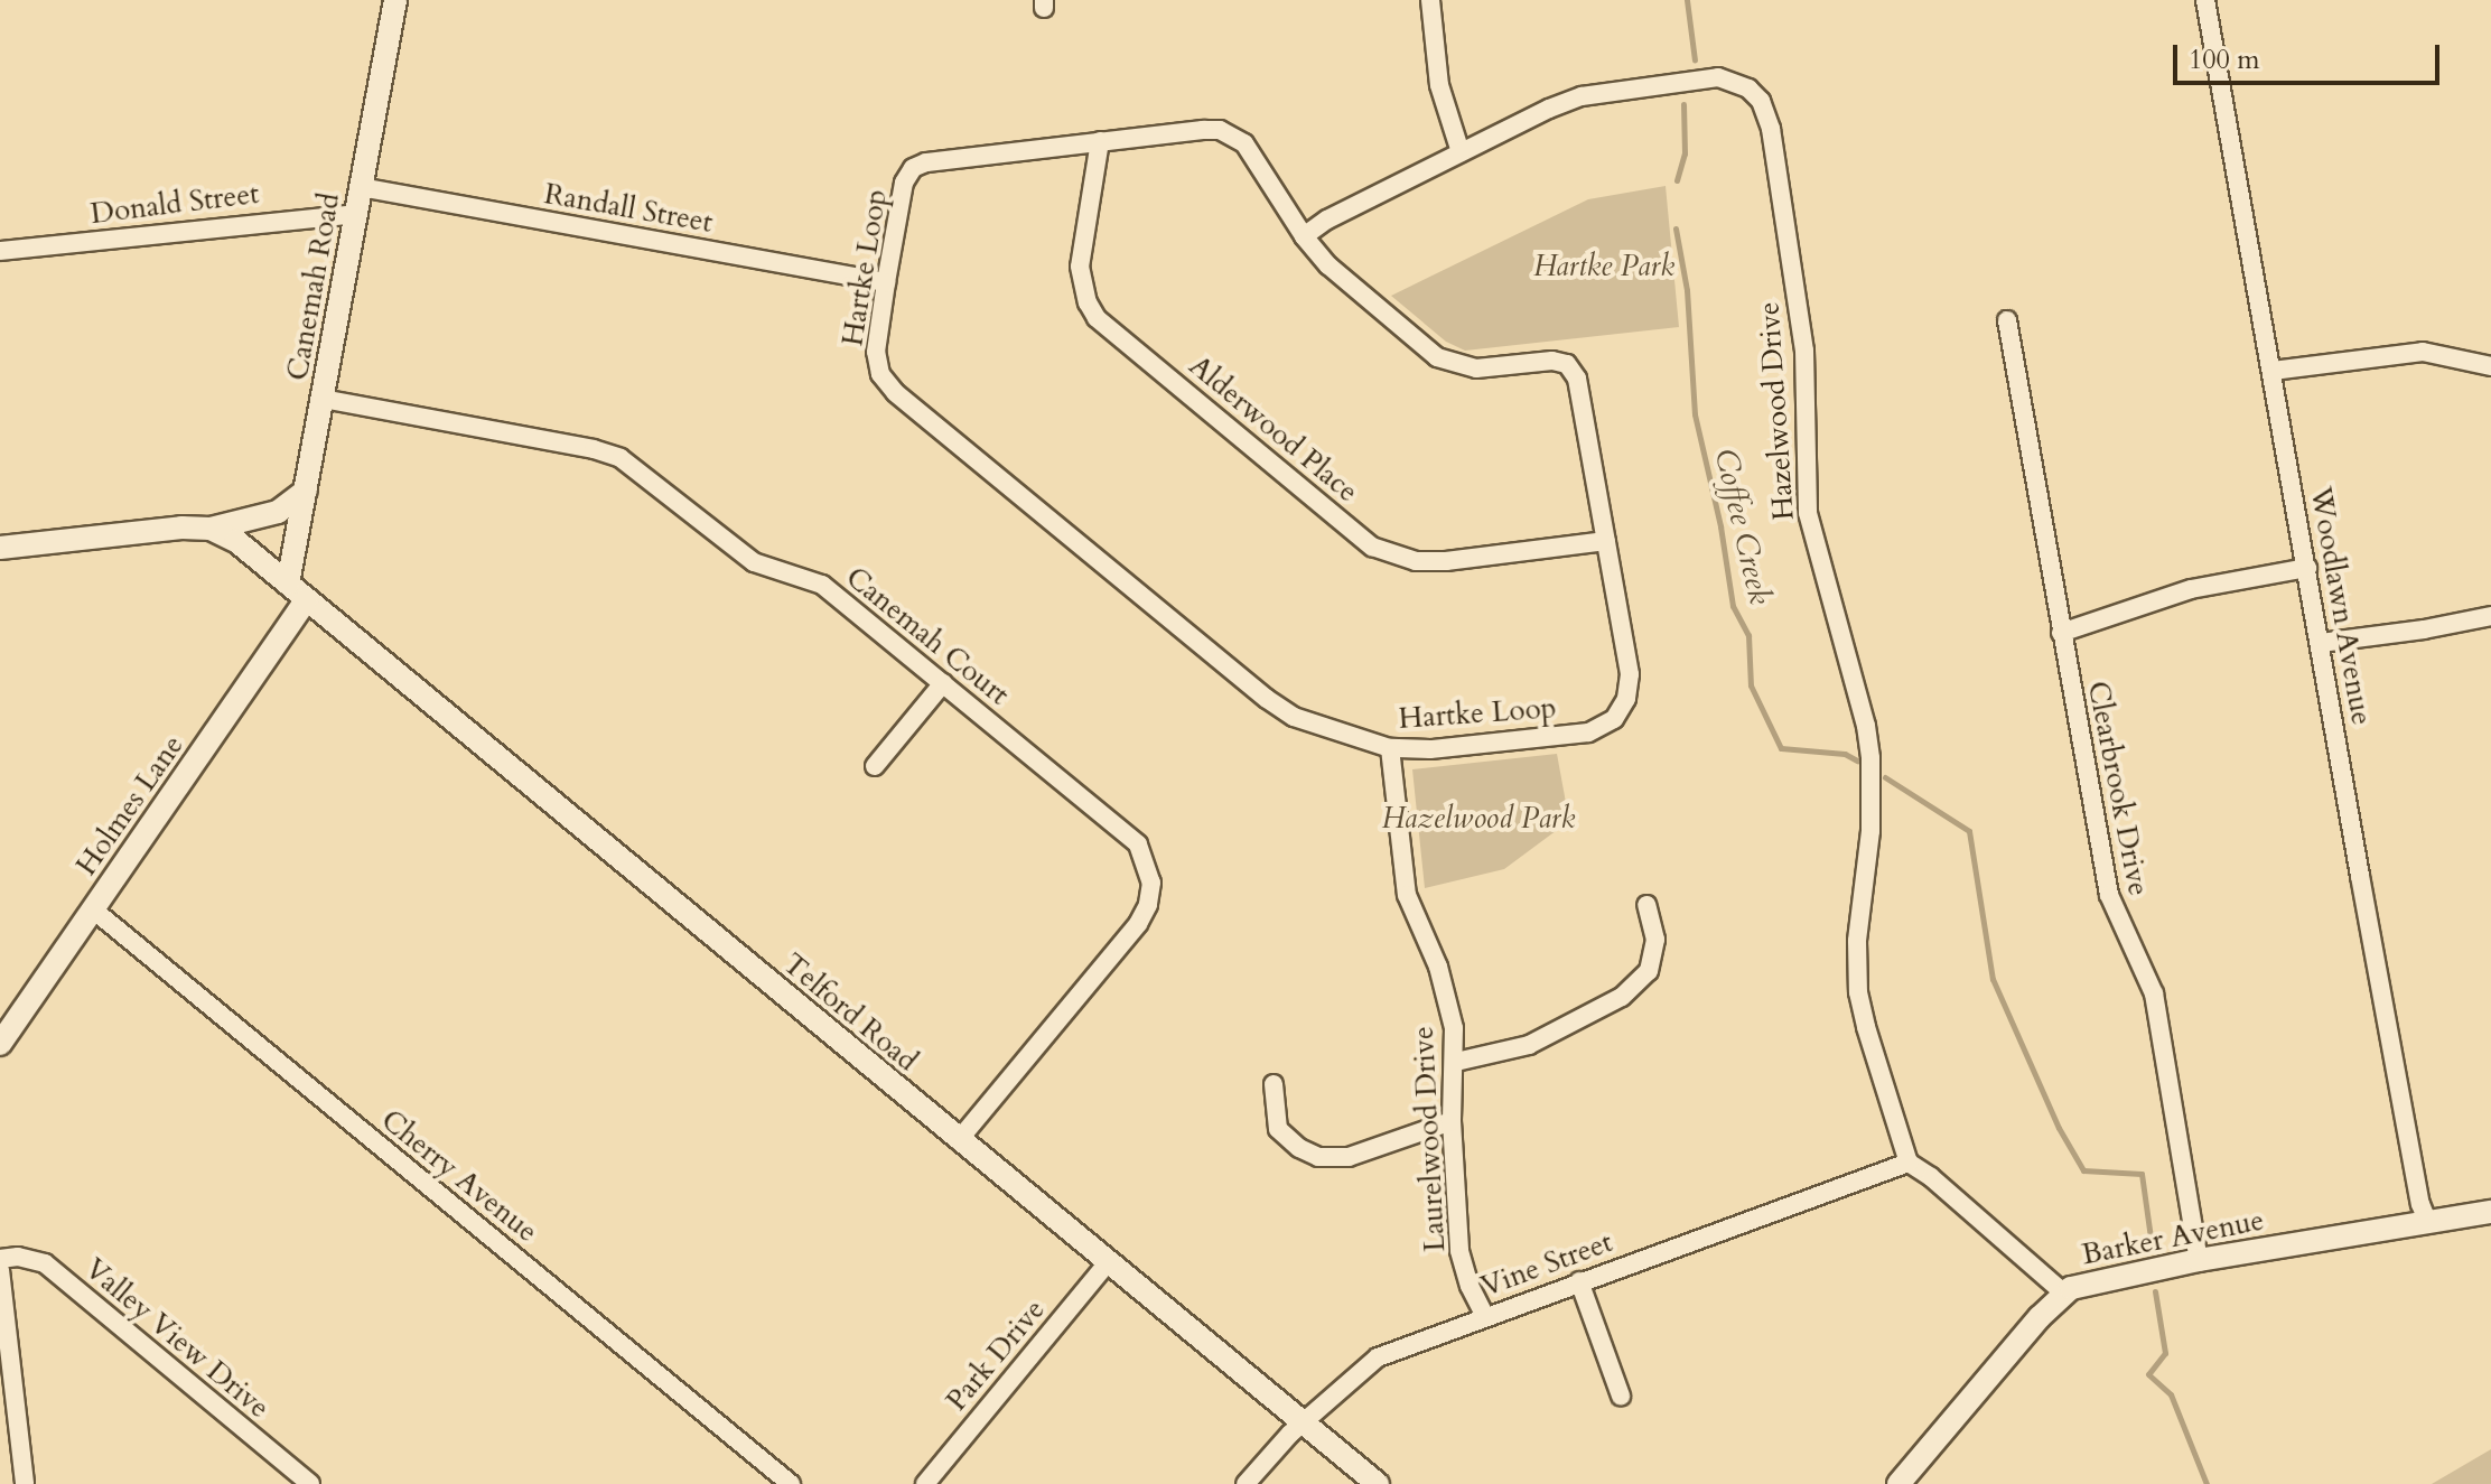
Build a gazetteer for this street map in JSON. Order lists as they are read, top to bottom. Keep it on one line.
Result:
{"streets":{"street":["Donald Street","Randall Street","Hartke Loop","Canemah Road","Hazelwood Drive","Alderwood Place","Woodlawn Avenue","Canemah Court","Clearbrook Drive","Holmes Lane","Telford Road","Laurelwood Drive","Cherry Avenue","Barker Avenue","Vine Street","Valley View Drive","Park Drive"]},"crossings":[["Donald Street","Canemah Road"],["Randall Street","Hartke Loop"],["Randall Street","Canemah Road"],["Hartke Loop","Hazelwood Drive"],["Hartke Loop","Alderwood Place"],["Hartke Loop","Laurelwood Drive"],["Canemah Road","Canemah Court"],["Canemah Road","Telford Road"],["Hazelwood Drive","Vine Street"],["Woodlawn Avenue","Barker Avenue"],["Canemah Court","Telford Road"],["Clearbrook Drive","Barker Avenue"],["Holmes Lane","Telford Road"],["Holmes Lane","Cherry Avenue"],["Telford Road","Vine Street"],["Telford Road","Park Drive"],["Laurelwood Drive","Vine Street"]],"water":["Coffee Creek"],"parks":["Hartke Park","Hazelwood Park"],"scale_bar":"100 m"}
